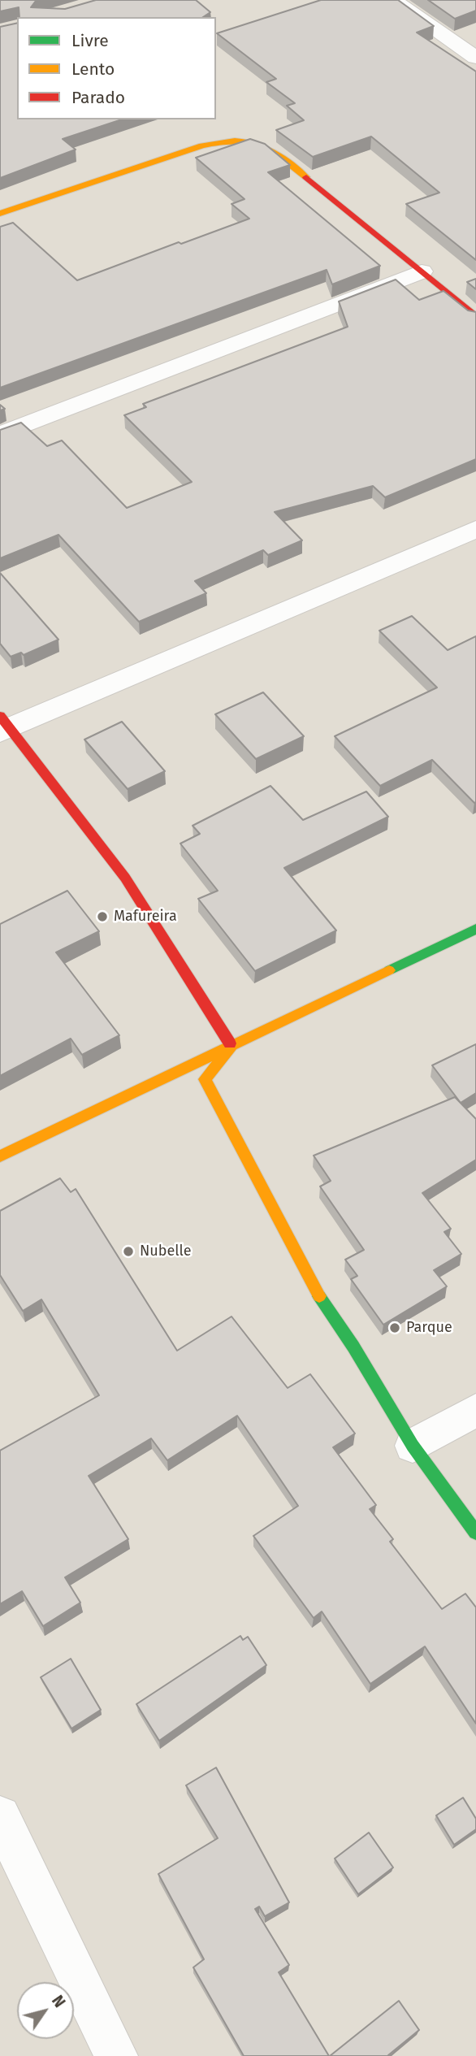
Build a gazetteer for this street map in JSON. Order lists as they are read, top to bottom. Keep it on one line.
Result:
{"places":["Mafureira","Nubelle","Parque"],"legend":["Livre","Lento","Parado"],"north":"top right"}
